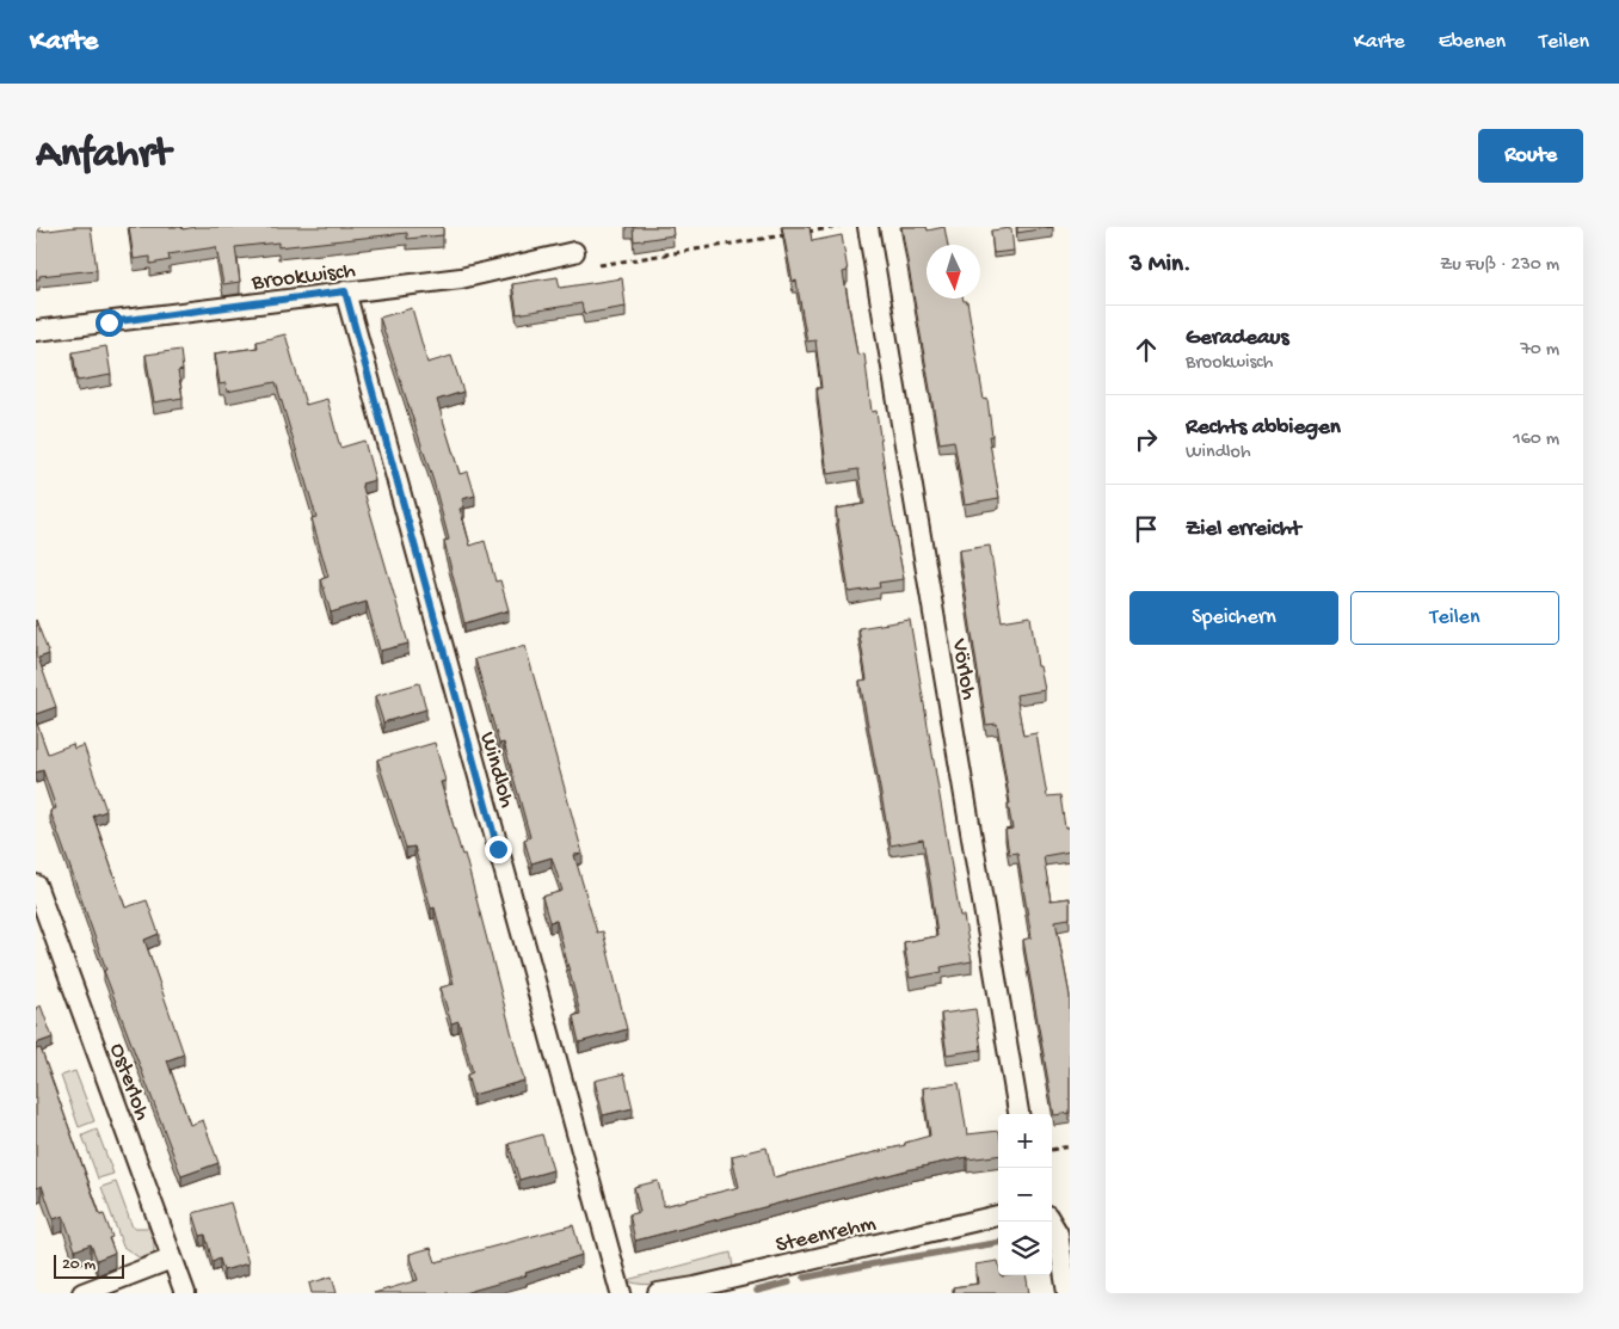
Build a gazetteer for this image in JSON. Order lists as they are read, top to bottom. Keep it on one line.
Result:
{"streets":{"street":["Brookwisch","Vörloh","Windloh","Osterloh","Steenrehm"]},"crossings":[["Brookwisch","Windloh"]],"scale_bar":"20 m","north":"bottom","page":{"header":"Karte","nav":["Karte","Ebenen","Teilen"],"buttons":["Route",["Speichern","Teilen"]],"title":"Anfahrt","heading":["3 Min.","Zu Fuß · 230 m"],"list":[["Geradeaus","Brookwisch","70 m"],["Rechts abbiegen","Windloh","160 m"],"Ziel erreicht"],"map_buttons":["+","−"],"scale":"20 m"}}
